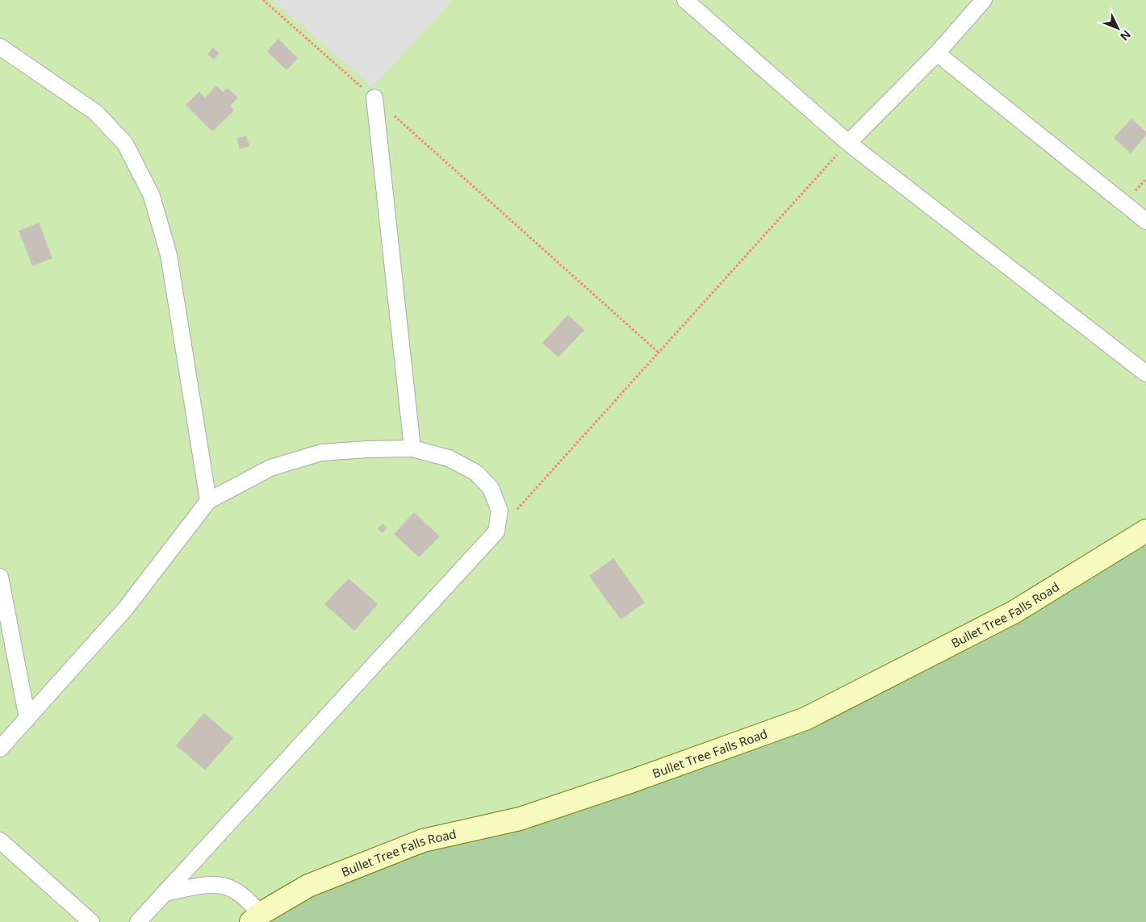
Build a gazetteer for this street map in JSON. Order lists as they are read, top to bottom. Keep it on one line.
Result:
{"streets":{"main road":["Bullet Tree Falls Road"]},"north":"bottom right"}
